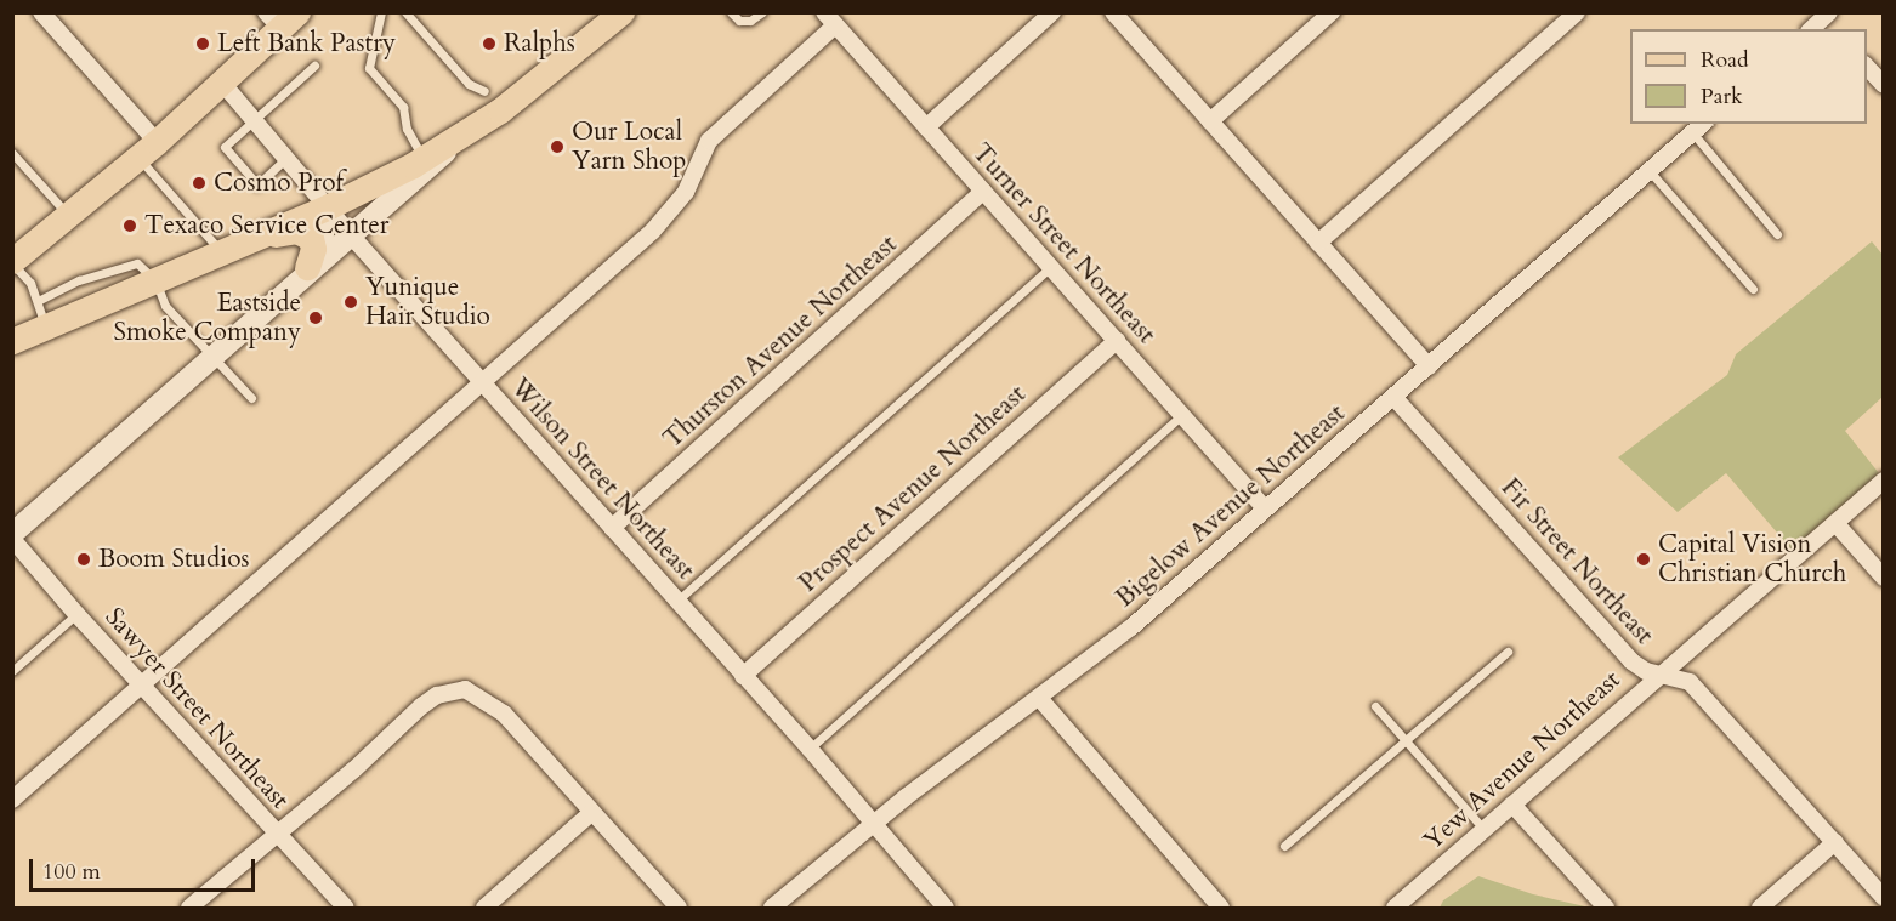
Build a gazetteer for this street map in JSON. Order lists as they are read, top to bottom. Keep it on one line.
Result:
{"streets":{"street":["Turner Street Northeast","Thurston Avenue Northeast","Wilson Street Northeast","Prospect Avenue Northeast","Bigelow Avenue Northeast","Fir Street Northeast","Sawyer Street Northeast","Yew Avenue Northeast"]},"crossings":[["Turner Street Northeast","Thurston Avenue Northeast"],["Turner Street Northeast","Prospect Avenue Northeast"],["Turner Street Northeast","Bigelow Avenue Northeast"],["Thurston Avenue Northeast","Wilson Street Northeast"],["Wilson Street Northeast","Prospect Avenue Northeast"],["Wilson Street Northeast","Bigelow Avenue Northeast"],["Bigelow Avenue Northeast","Fir Street Northeast"],["Fir Street Northeast","Yew Avenue Northeast"]],"places":["Left Bank Pastry","Ralphs","Our Local Yarn Shop","Cosmo Prof","Texaco Service Center","Yunique Hair Studio","Eastside Smoke Company","Boom Studios","Capital Vision Christian Church"],"legend":["Road","Park"],"scale_bar":"100 m"}
